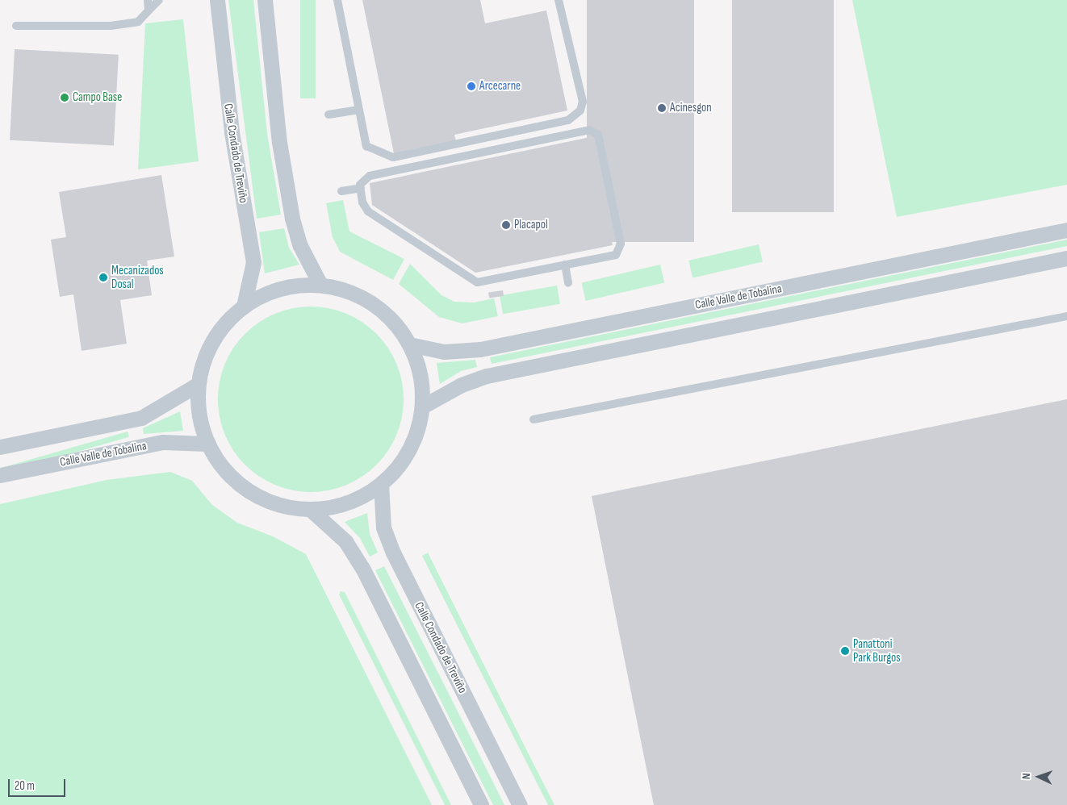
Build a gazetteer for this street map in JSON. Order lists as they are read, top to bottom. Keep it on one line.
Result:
{"streets":{"street":["Calle Condado de Treviño","Calle Valle de Tobalina"]},"places":["Arcecarne","Campo Base","Acinesgon","Placapol","Mecanizados Dosal","Panattoni Park Burgos"],"scale_bar":"20 m","north":"left"}
